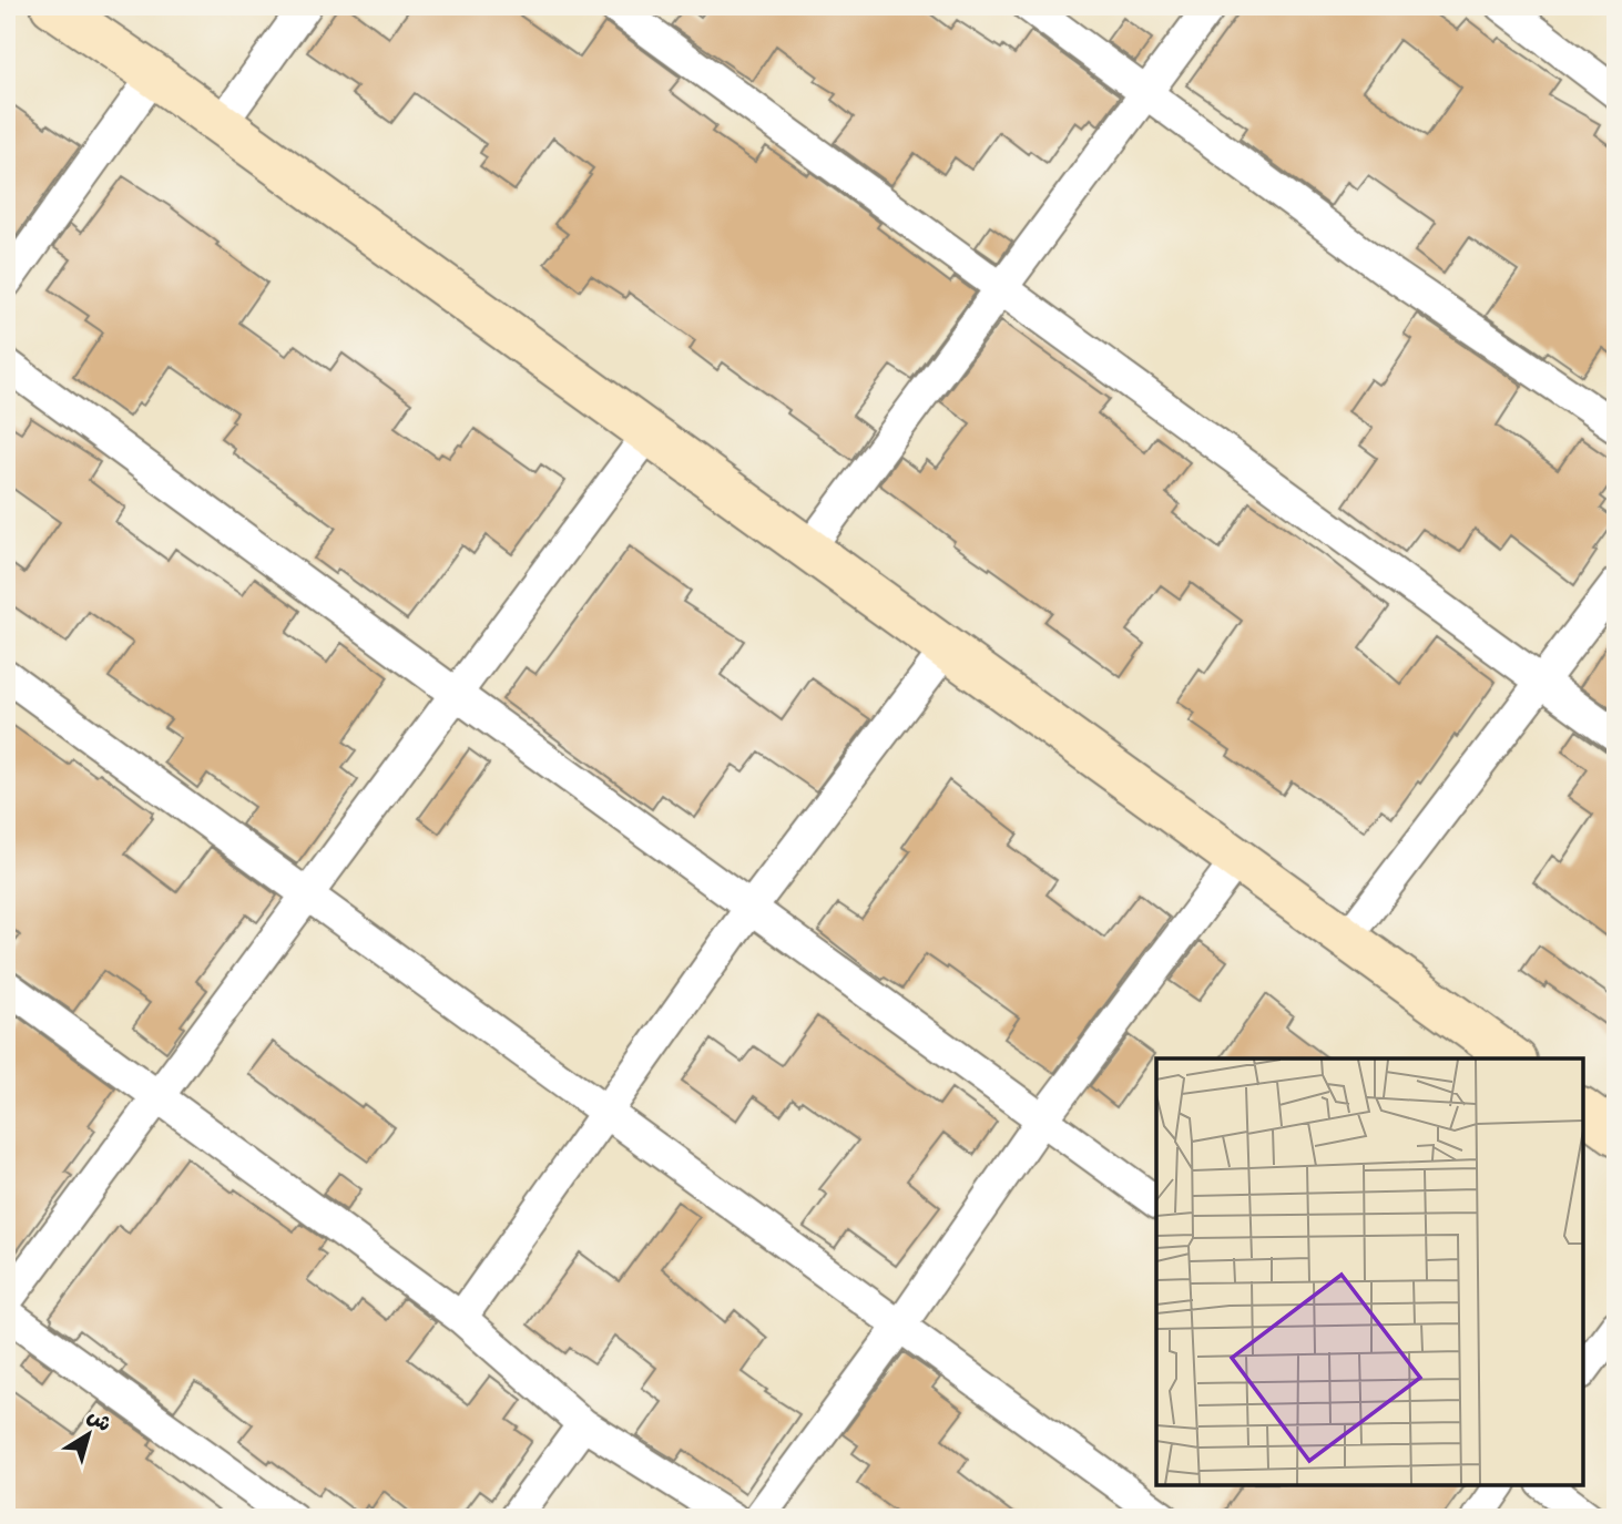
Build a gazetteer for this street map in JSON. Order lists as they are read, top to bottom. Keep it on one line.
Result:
{"north":"top right"}
